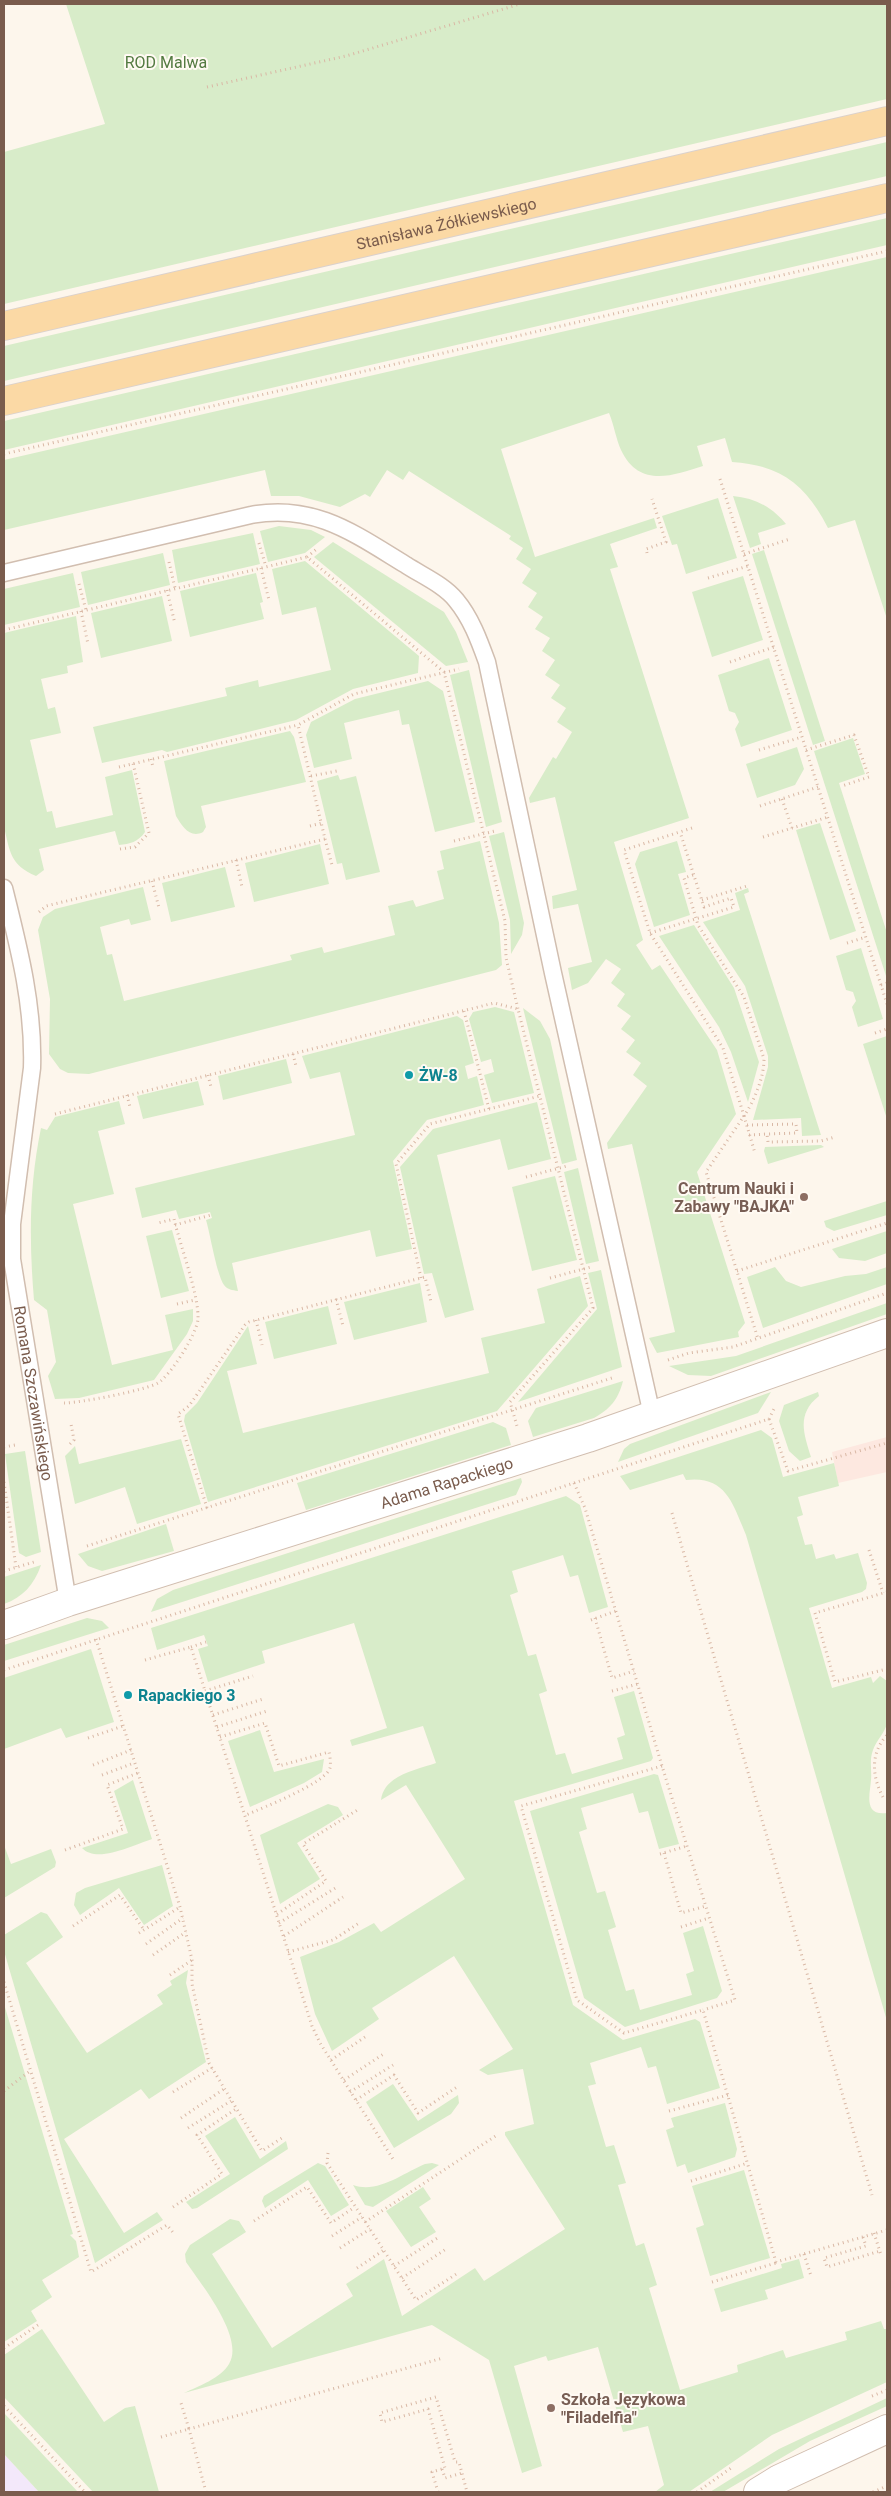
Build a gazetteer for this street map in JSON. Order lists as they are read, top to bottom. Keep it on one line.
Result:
{"streets":{"main road":["Stanisława Żółkiewskiego"],"street":["Adama Rapackiego"],"lane":["Romana Szczawińskiego"]},"crossings":[["Romana Szczawińskiego","Adama Rapackiego"]],"parks":["ROD Malwa"],"places":["ŻW-8","Centrum Nauki i Zabawy \"BAJKA\"","Rapackiego 3","Szkoła Językowa \"Filadelfia\""]}
